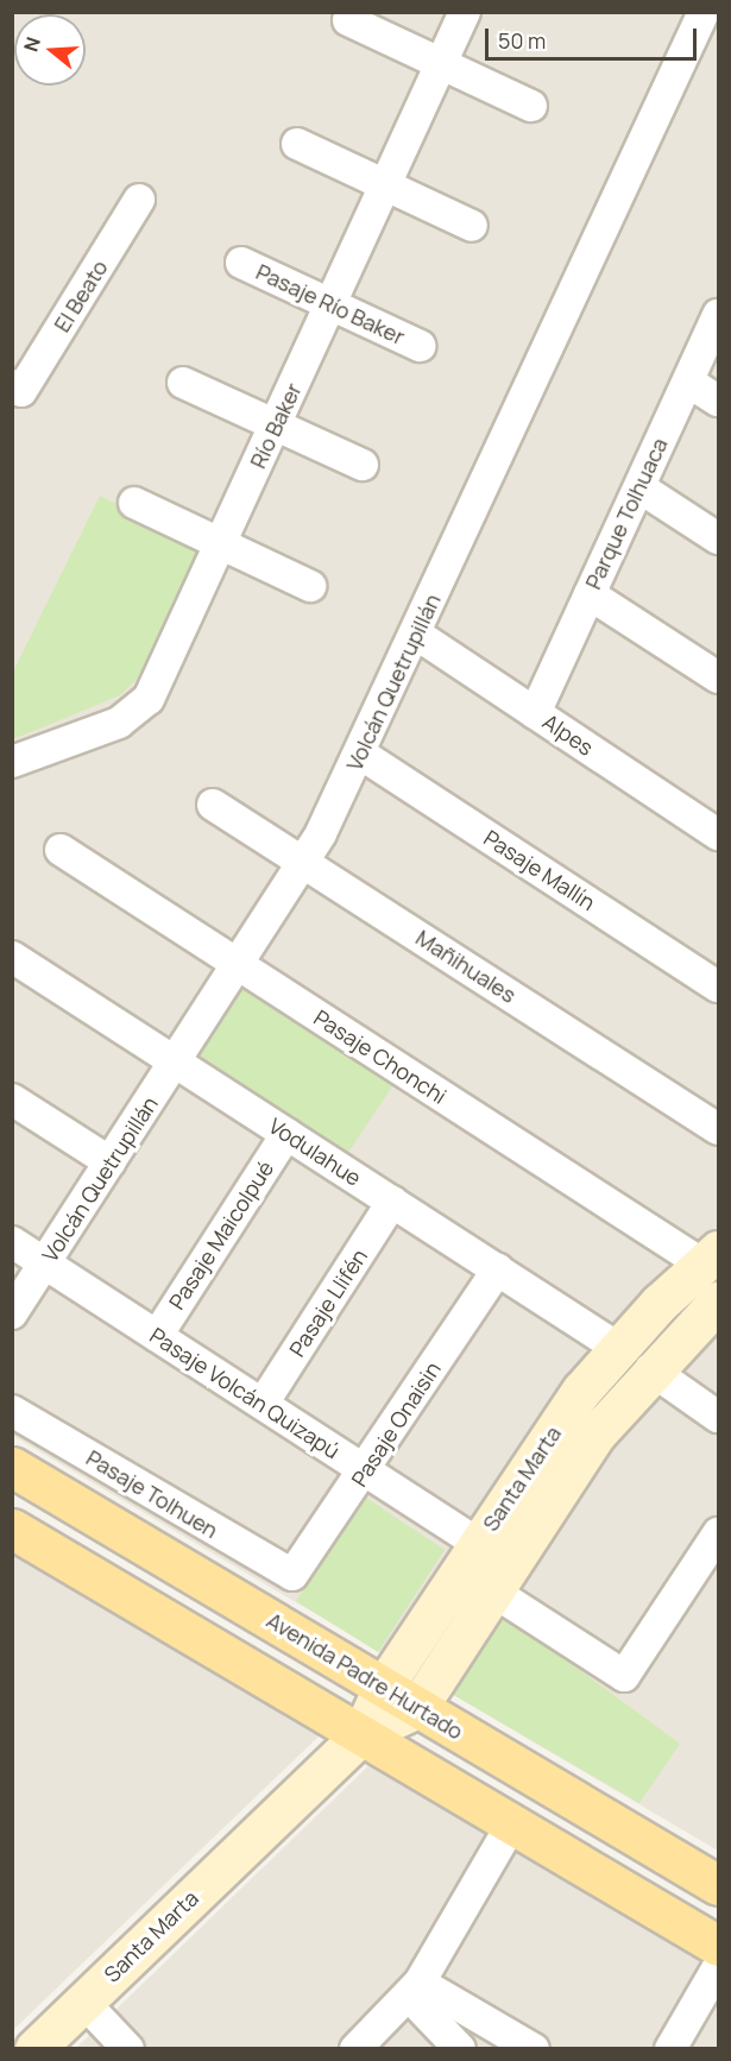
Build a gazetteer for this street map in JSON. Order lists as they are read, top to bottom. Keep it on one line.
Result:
{"streets":{"main road":["Avenida Padre Hurtado"],"street":["El Beato","Pasaje Río Baker","Río Baker","Parque Tolhuaca","Volcán Quetrupillán","Alpes","Pasaje Mallín","Mañihuales","Pasaje Chonchi","Vodulahue","Pasaje Maicolpué","Pasaje Llifén","Pasaje Volcán Quizapú","Pasaje Onaisin","Santa Marta","Pasaje Tolhuen"]},"crossings":[["Pasaje Río Baker","Río Baker"],["Parque Tolhuaca","Alpes"],["Volcán Quetrupillán","Alpes"],["Volcán Quetrupillán","Pasaje Mallín"],["Volcán Quetrupillán","Mañihuales"],["Volcán Quetrupillán","Pasaje Chonchi"],["Volcán Quetrupillán","Vodulahue"],["Volcán Quetrupillán","Pasaje Volcán Quizapú"],["Pasaje Chonchi","Santa Marta"],["Vodulahue","Pasaje Maicolpué"],["Vodulahue","Pasaje Llifén"],["Vodulahue","Pasaje Onaisin"],["Vodulahue","Santa Marta"],["Pasaje Maicolpué","Pasaje Volcán Quizapú"],["Pasaje Llifén","Pasaje Volcán Quizapú"],["Pasaje Volcán Quizapú","Pasaje Onaisin"],["Pasaje Volcán Quizapú","Santa Marta"],["Pasaje Onaisin","Pasaje Tolhuen"],["Santa Marta","Avenida Padre Hurtado"]],"scale_bar":"50 m","north":"left"}
